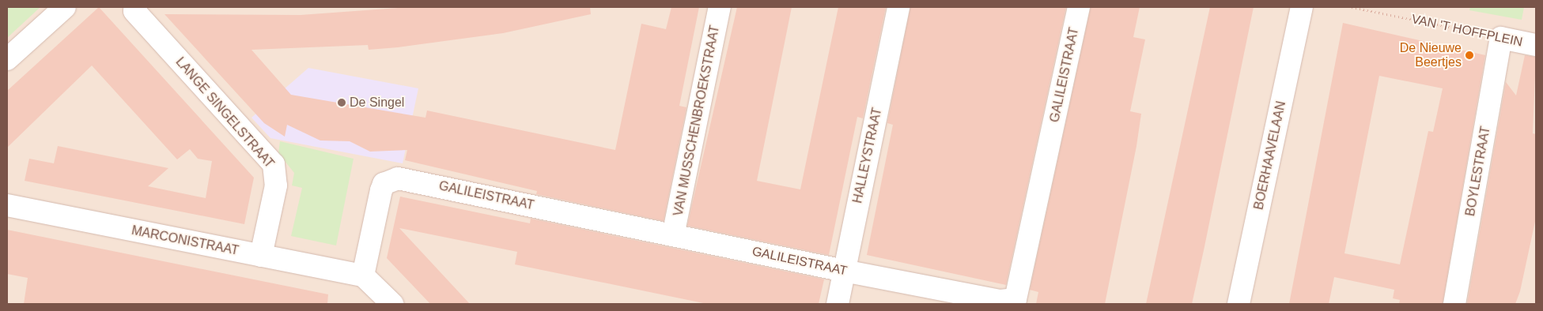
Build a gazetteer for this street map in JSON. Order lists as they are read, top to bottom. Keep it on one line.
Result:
{"streets":{"street":["VAN 'T HOFFPLEIN","GALILEISTRAAT","LANGE SINGELSTRAAT","VAN MUSSCHENBROEKSTRAAT","HALLEYSTRAAT","BOERHAAVELAAN","BOYLESTRAAT","MARCONISTRAAT"]},"crossings":[["VAN 'T HOFFPLEIN","BOYLESTRAAT"],["GALILEISTRAAT","VAN MUSSCHENBROEKSTRAAT"],["GALILEISTRAAT","HALLEYSTRAAT"],["GALILEISTRAAT","MARCONISTRAAT"],["LANGE SINGELSTRAAT","MARCONISTRAAT"]],"places":["De Nieuwe Beertjes","De Singel"]}
